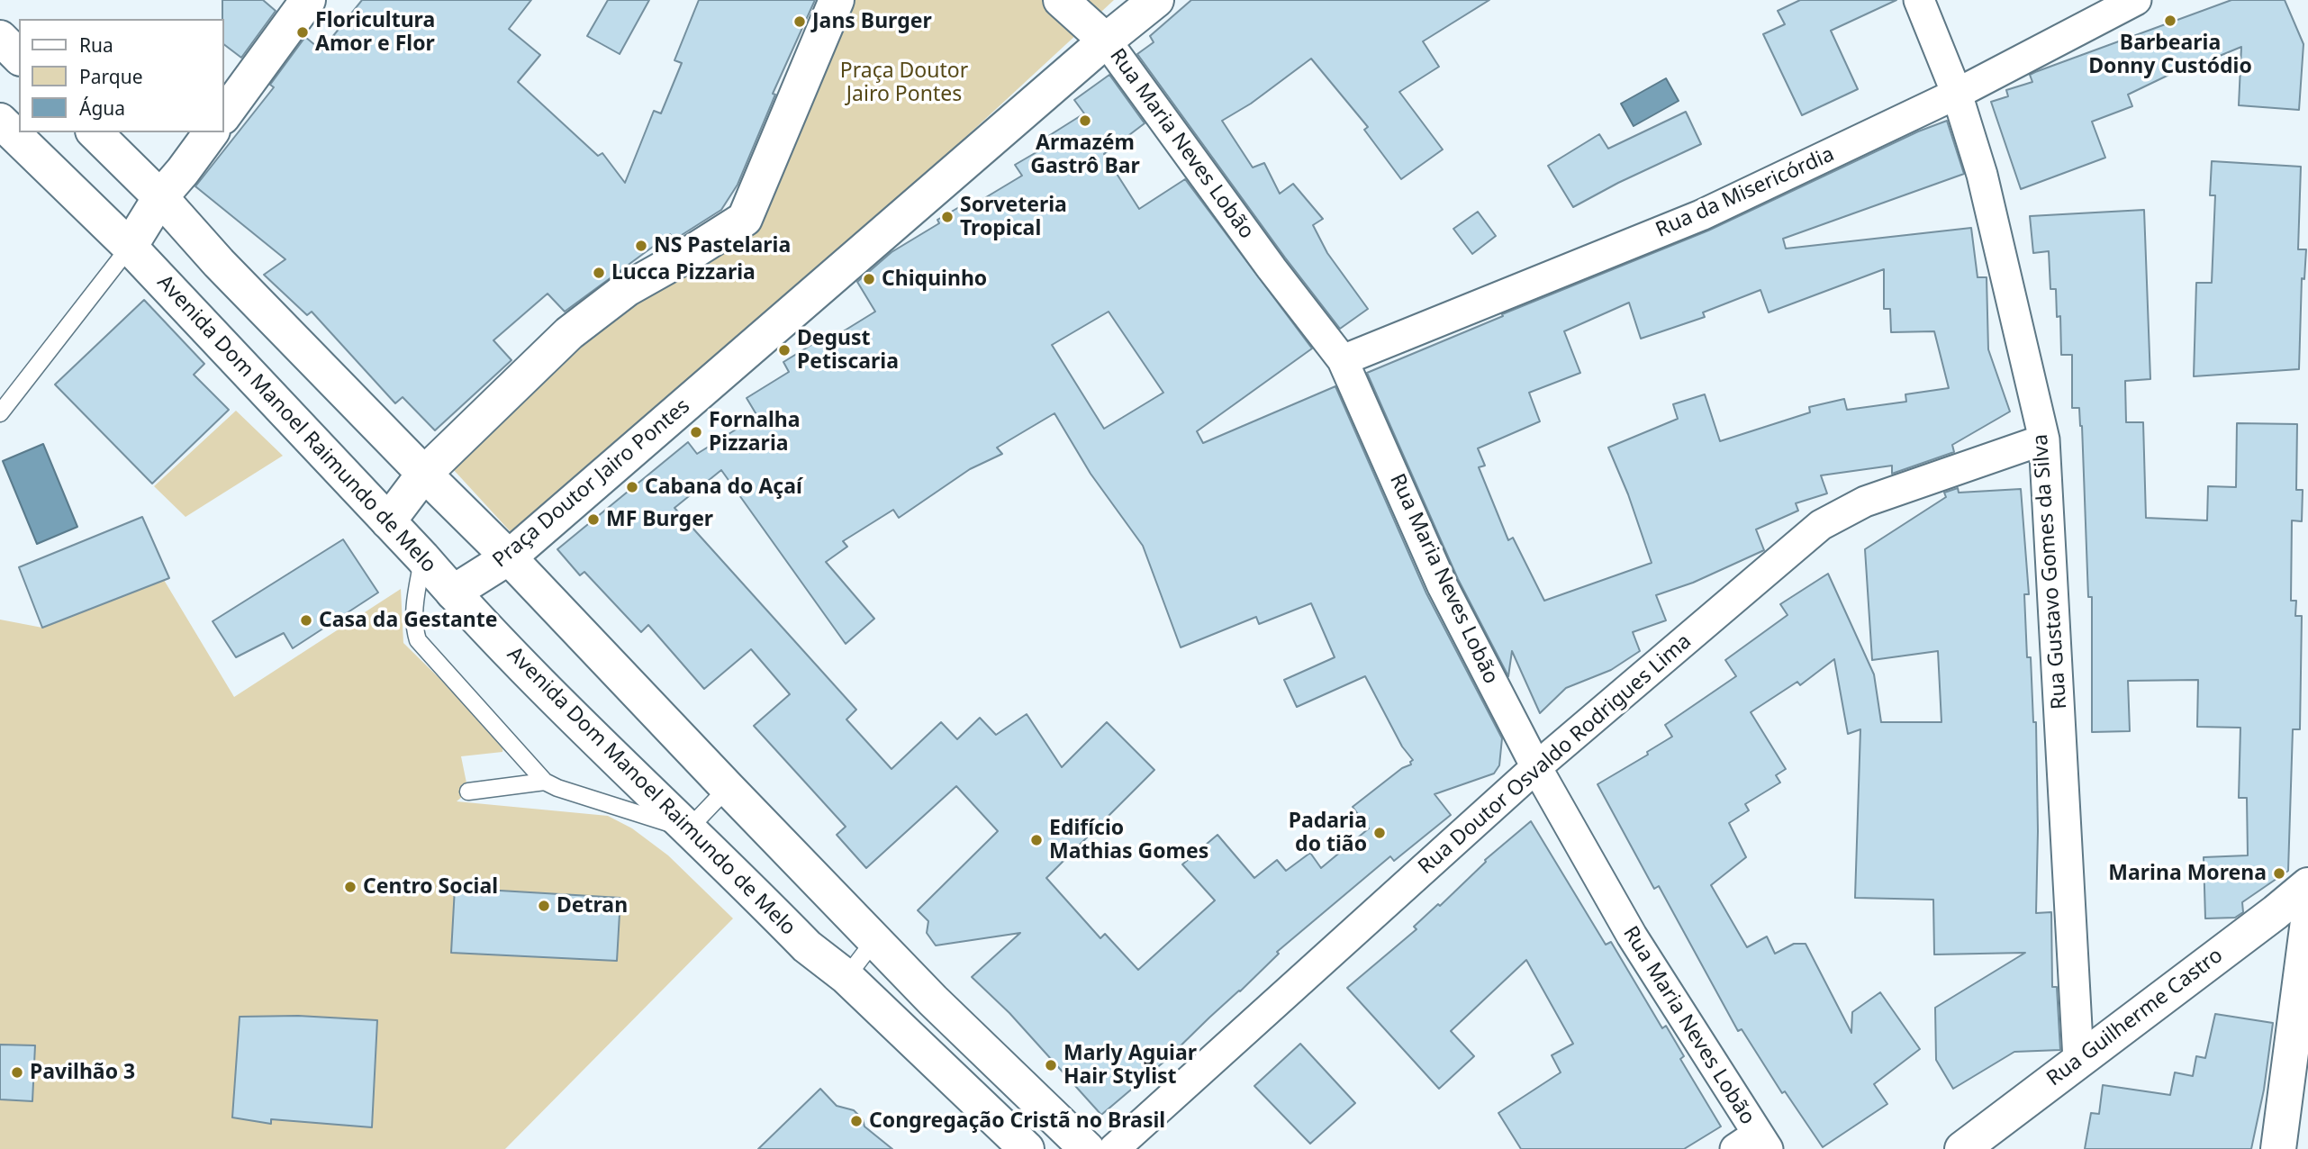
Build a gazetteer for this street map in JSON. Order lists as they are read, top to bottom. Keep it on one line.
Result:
{"streets":{"main road":["Avenida Dom Manoel Raimundo de Melo","Praça Doutor Jairo Pontes","Rua Guilherme Castro"],"street":["Rua Maria Neves Lobão","Rua da Misericórdia","Rua Gustavo Gomes da Silva","Rua Doutor Osvaldo Rodrigues Lima"]},"crossings":[["Rua Maria Neves Lobão","Rua da Misericórdia"],["Rua Maria Neves Lobão","Praça Doutor Jairo Pontes"],["Rua Maria Neves Lobão","Rua Doutor Osvaldo Rodrigues Lima"],["Rua da Misericórdia","Rua Gustavo Gomes da Silva"],["Avenida Dom Manoel Raimundo de Melo","Praça Doutor Jairo Pontes"],["Rua Gustavo Gomes da Silva","Rua Doutor Osvaldo Rodrigues Lima"],["Rua Gustavo Gomes da Silva","Rua Guilherme Castro"]],"parks":["Praça Doutor Jairo Pontes"],"places":["Barbearia Donny Custódio","Jans Burger","Floricultura Amor e Flor","Armazém Gastrô Bar","Sorveteria Tropical","NS Pastelaria","Lucca Pizzaria","Chiquinho","Degust Petiscaria","Fornalha Pizzaria","Cabana do Açaí","MF Burger","Casa da Gestante","Padaria do tião","Edifício Mathias Gomes","Marina Morena","Centro Social","Detran","Marly Aguiar Hair Stylist","Pavilhão 3","Congregação Cristã no Brasil"],"legend":["Rua","Parque","Água"]}
